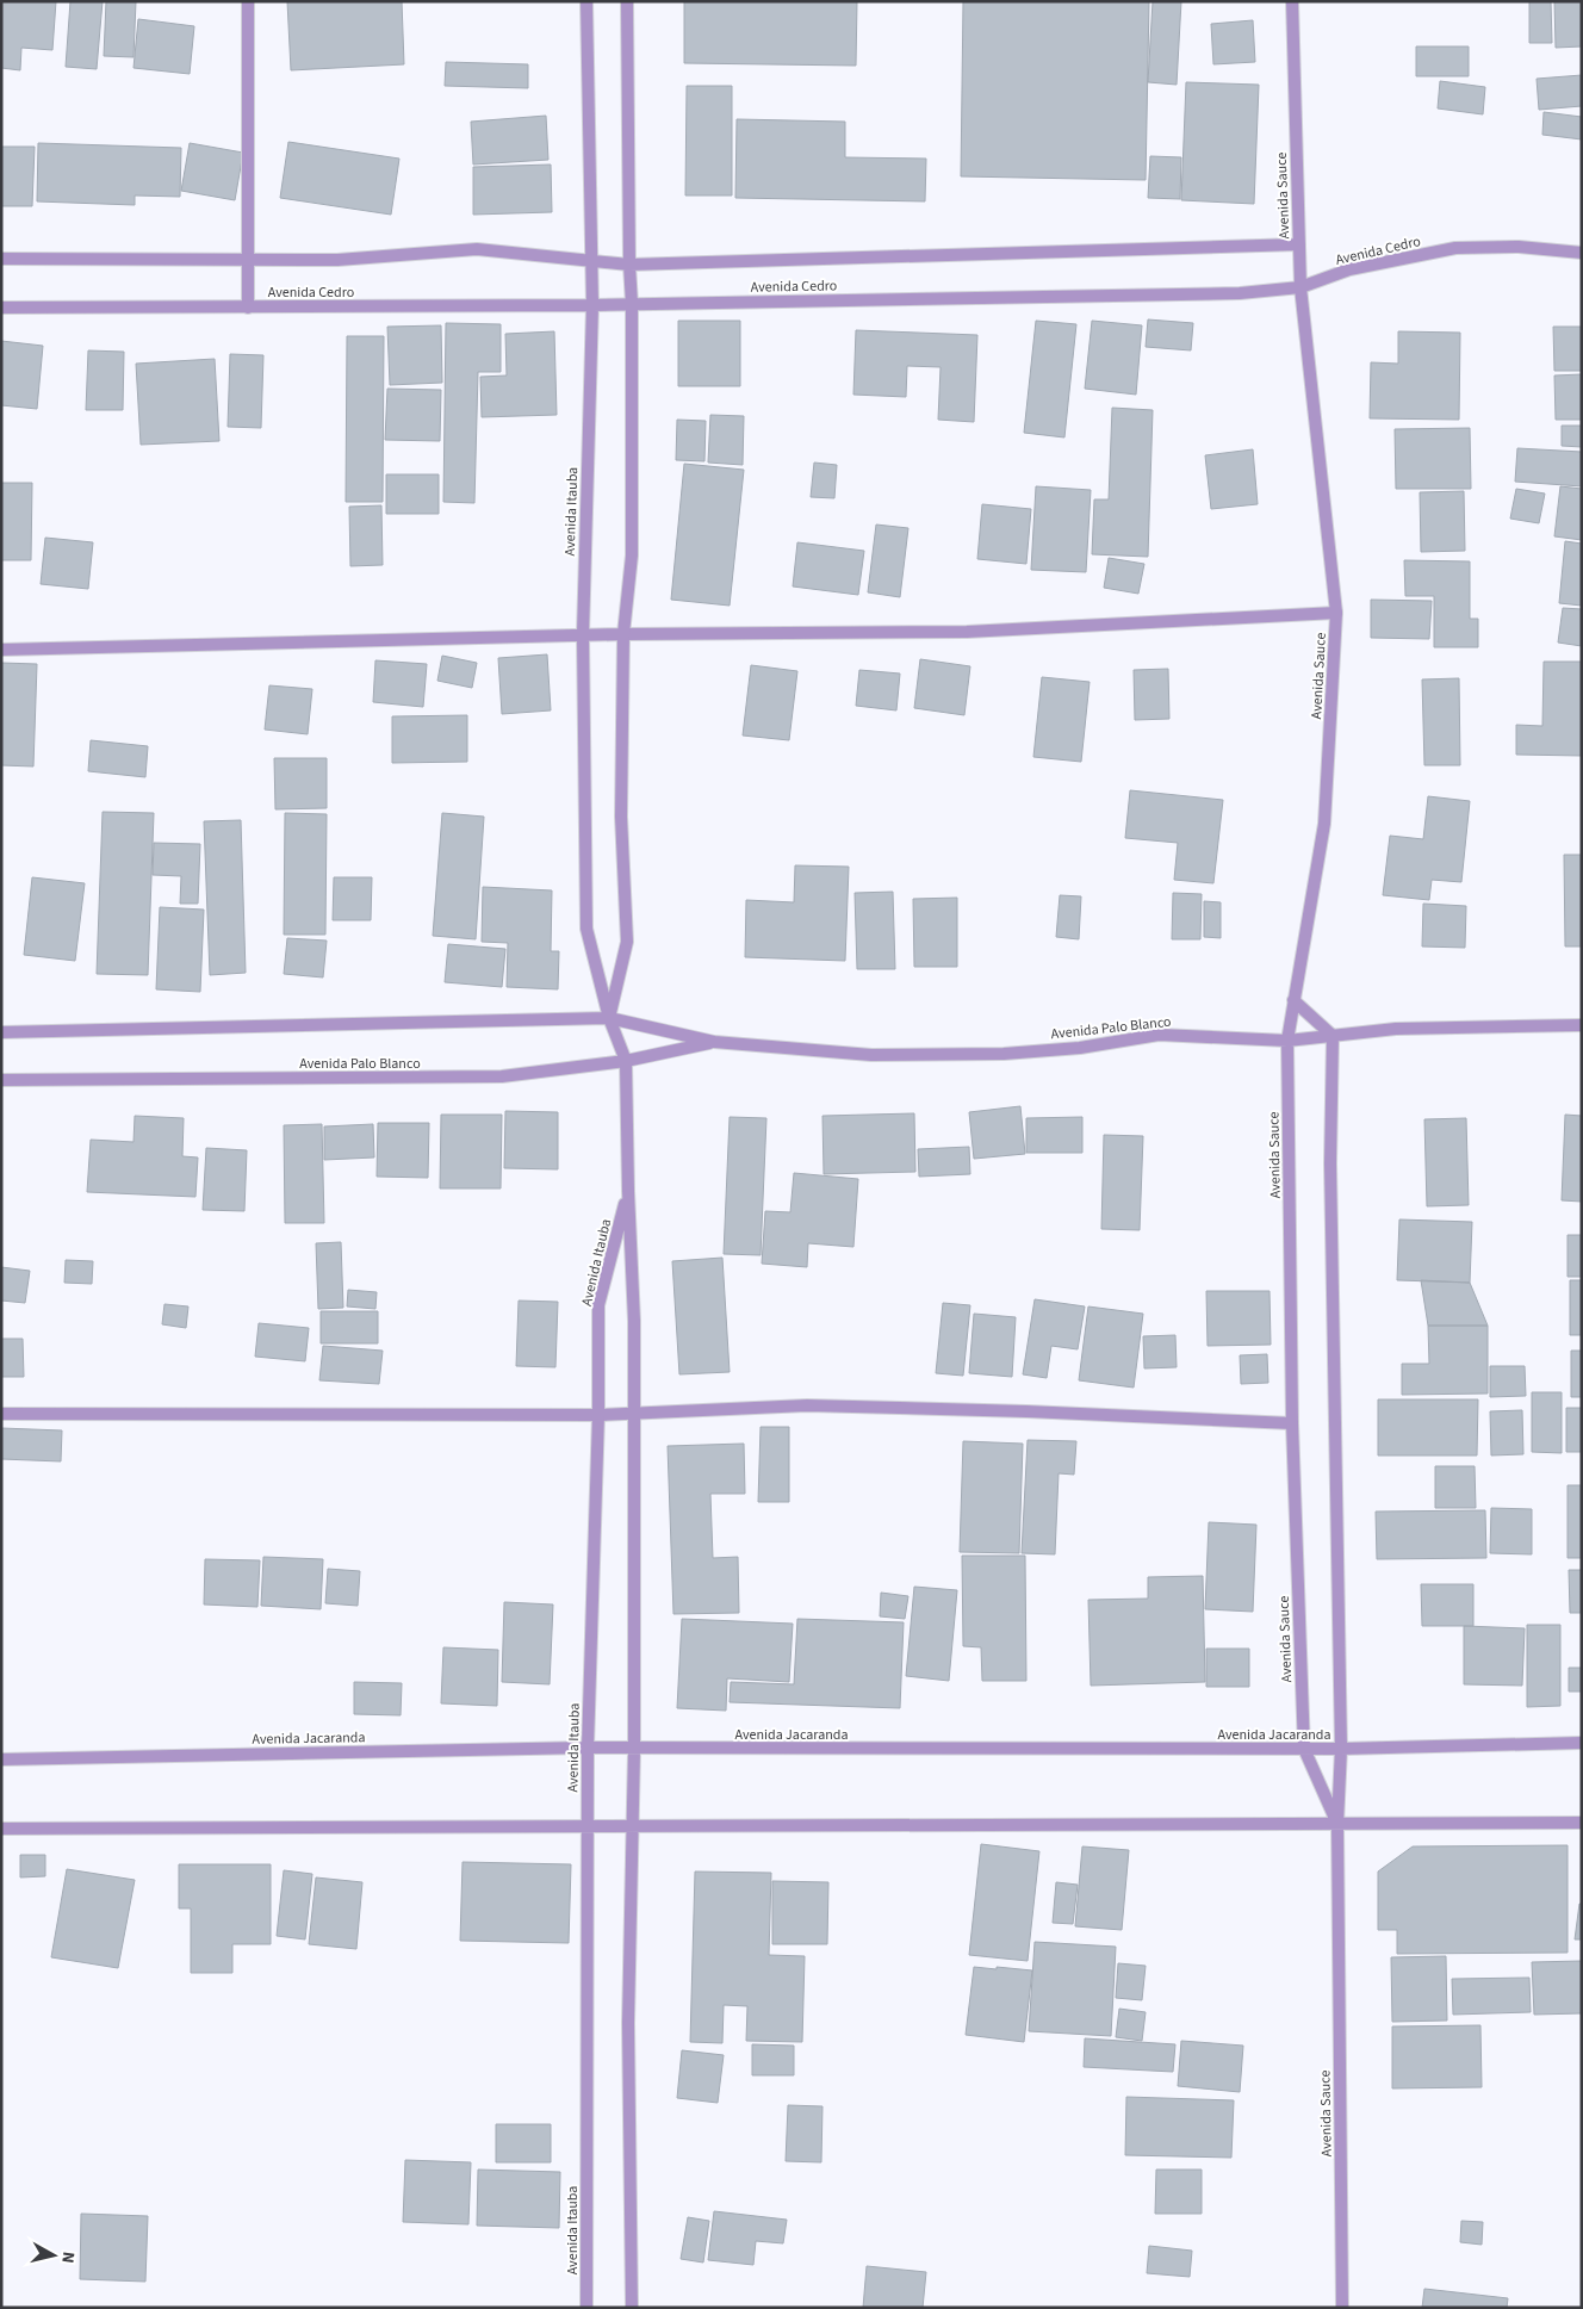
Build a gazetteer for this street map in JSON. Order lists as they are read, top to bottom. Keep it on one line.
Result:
{"streets":{"street":["Avenida Sauce","Avenida Cedro","Avenida Itauba","Avenida Palo Blanco","Avenida Jacaranda"]},"crossings":[["Avenida Sauce","Avenida Cedro"],["Avenida Sauce","Avenida Palo Blanco"],["Avenida Sauce","Avenida Jacaranda"],["Avenida Cedro","Avenida Itauba"],["Avenida Itauba","Avenida Palo Blanco"],["Avenida Itauba","Avenida Jacaranda"]],"north":"right"}
